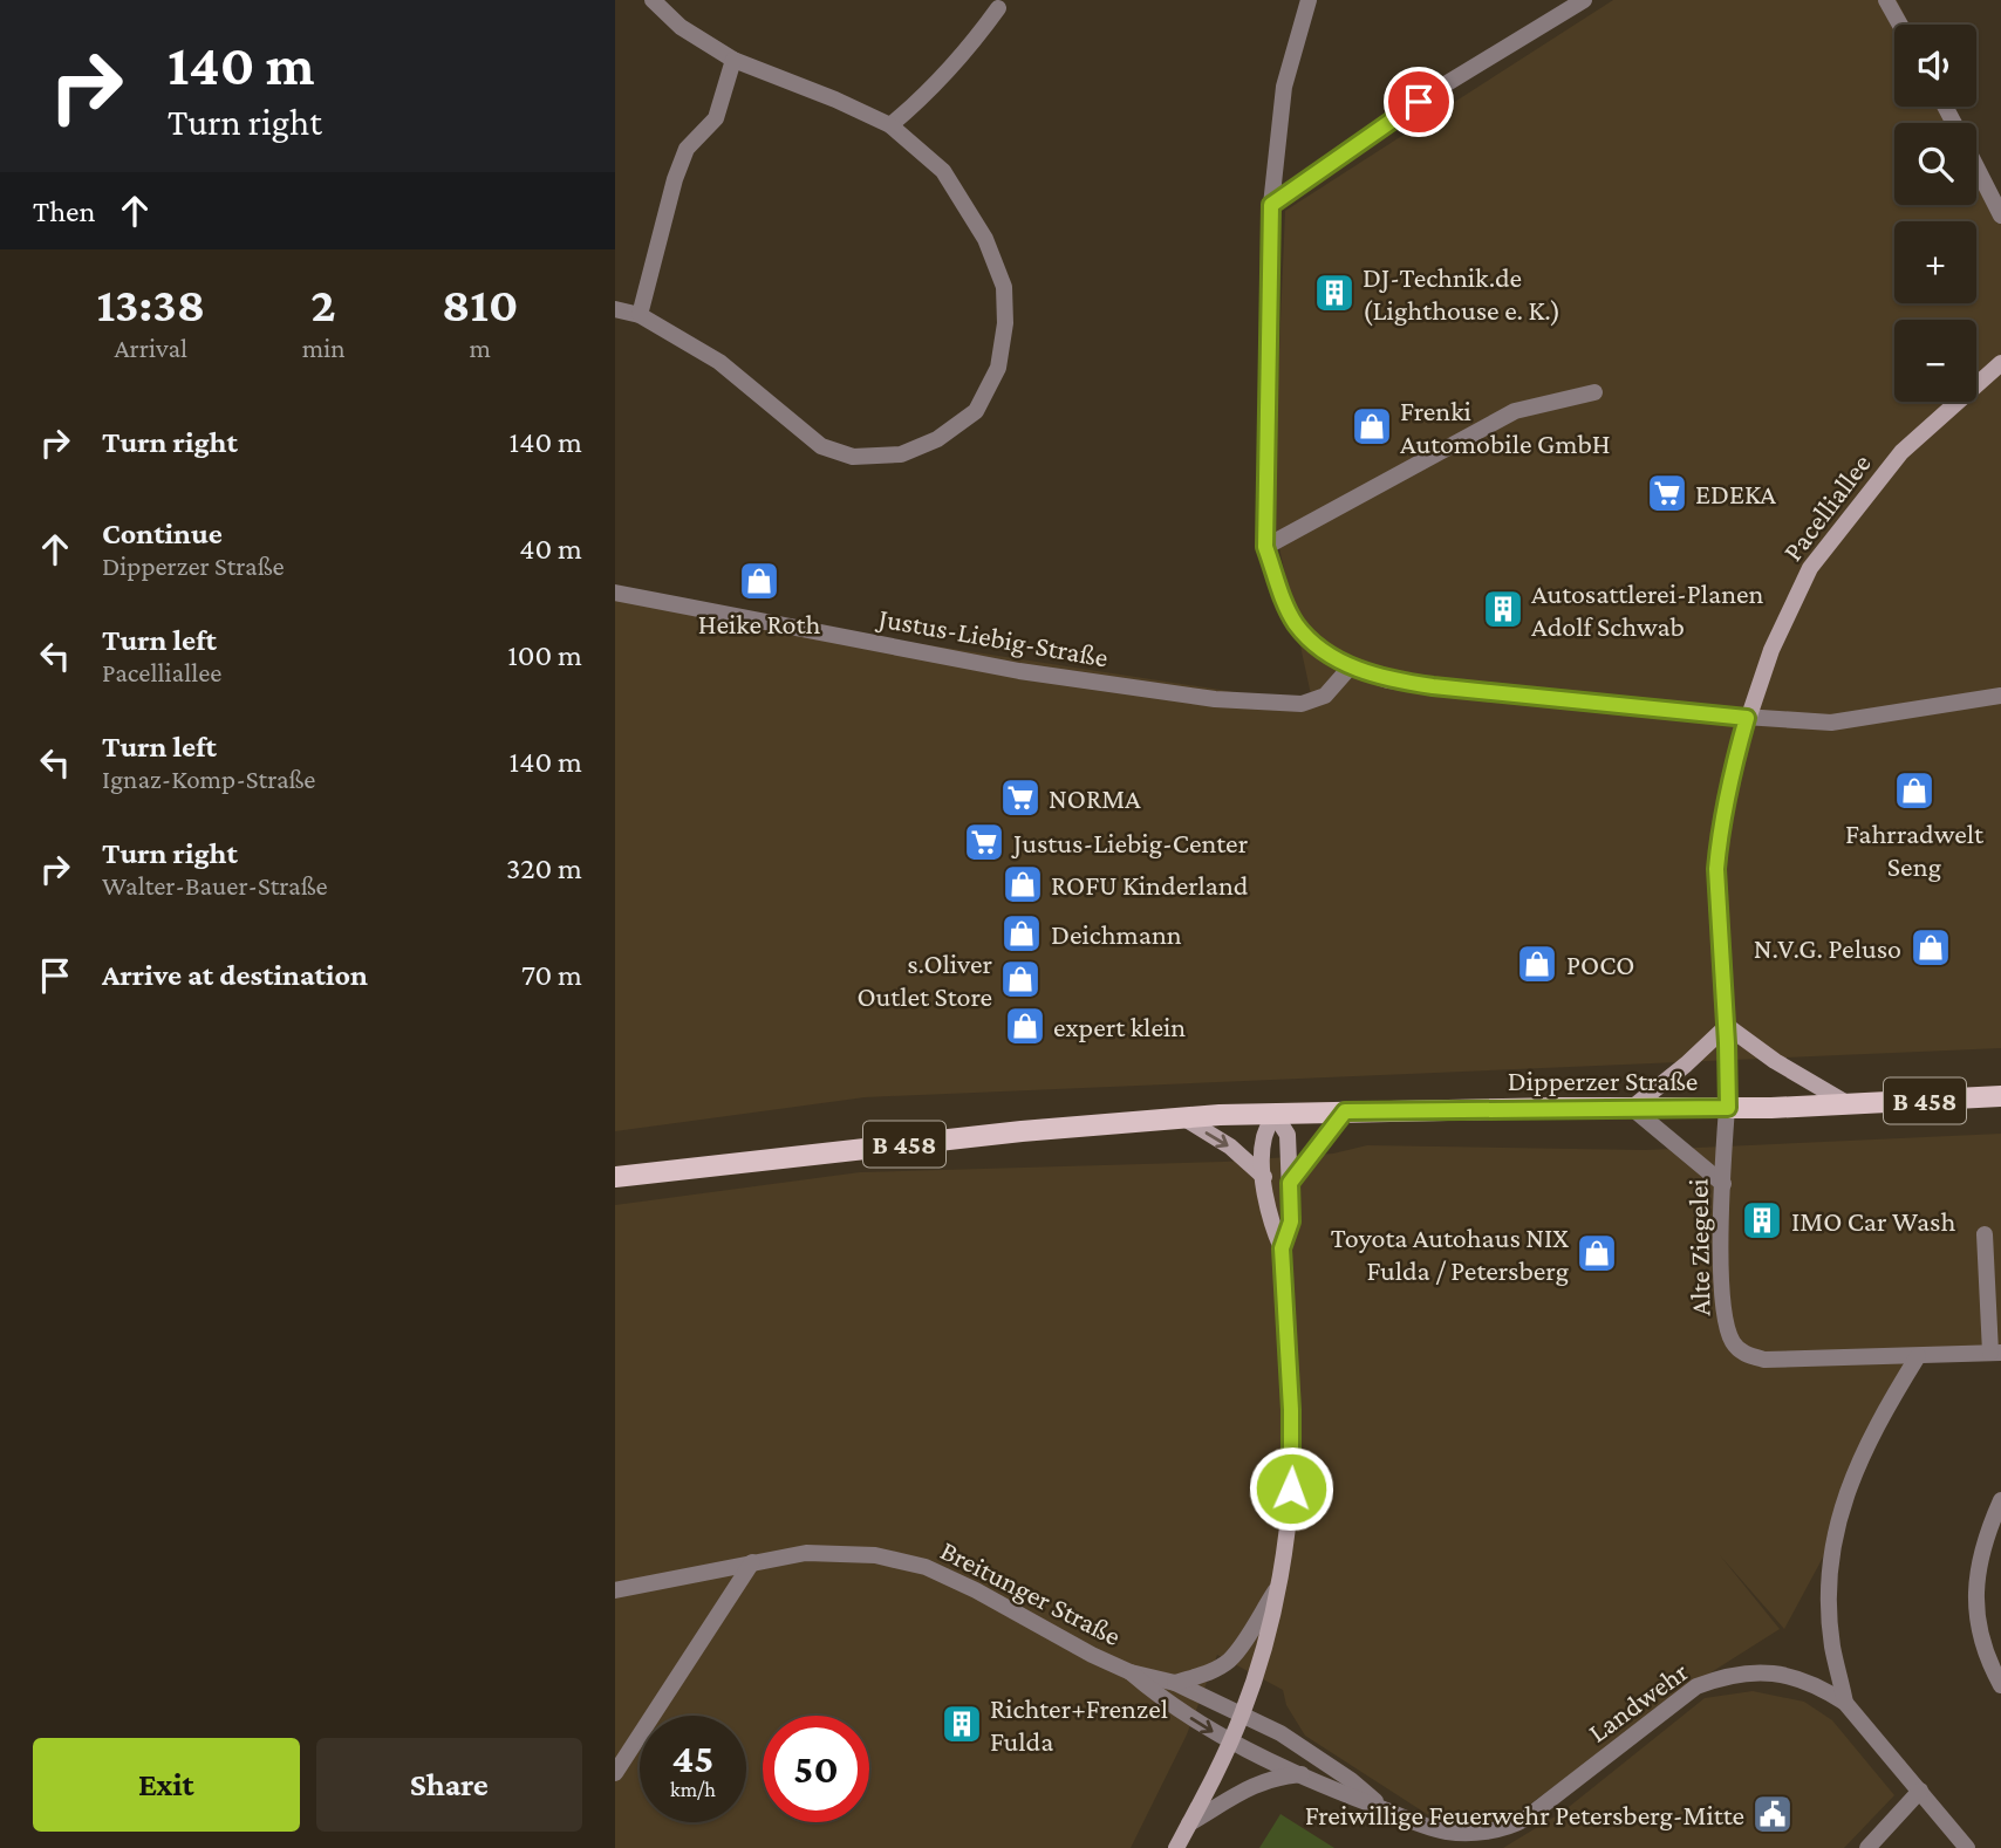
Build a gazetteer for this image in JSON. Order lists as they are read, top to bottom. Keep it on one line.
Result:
{"streets":{"main road":["Pacelliallee","Dipperzer Straße","B 458"],"street":["Justus-Liebig-Straße","Alte Ziegelei","Breitunger Straße","Landwehr"]},"crossings":[["Pacelliallee","Dipperzer Straße"],["Pacelliallee","Alte Ziegelei"],["Dipperzer Straße","B 458"],["Dipperzer Straße","Alte Ziegelei"],["Breitunger Straße","Landwehr"]],"places":{"building":["DJ-Technik.de (Lighthouse e. K.)","Autosattlerei-Planen Adolf Schwab","IMO Car Wash","Richter+Frenzel Fulda"],"shop":["Frenki Automobile GmbH","Heike Roth","Fahrradwelt Seng","ROFU Kinderland","Deichmann","N.V.G. Peluso","POCO","s.Oliver Outlet Store","expert klein","Toyota Autohaus NIX Fulda / Petersberg"],"supermarket":["EDEKA","NORMA","Justus-Liebig-Center"],"public building":["Freiwillige Feuerwehr Petersberg-Mitte"]},"page":{"turn":["140 m","Turn right"],"map_buttons":["+","−"],"then":"Then","eta":["13:38","Arrival","2","min","810","m"],"list":[{"name":"Turn right","value":"140 m"},{"name":"Continue","note":"Dipperzer Straße","value":"40 m"},{"name":"Turn left","note":"Pacelliallee","value":"100 m"},{"name":"Turn left","note":"Ignaz-Komp-Straße","value":"140 m"},{"name":"Turn right","note":"Walter-Bauer-Straße","value":"320 m"},{"name":"Arrive at destination","value":"70 m"}],"speed":"45 km/h","limit":"50","buttons":["Exit","Share"]}}
